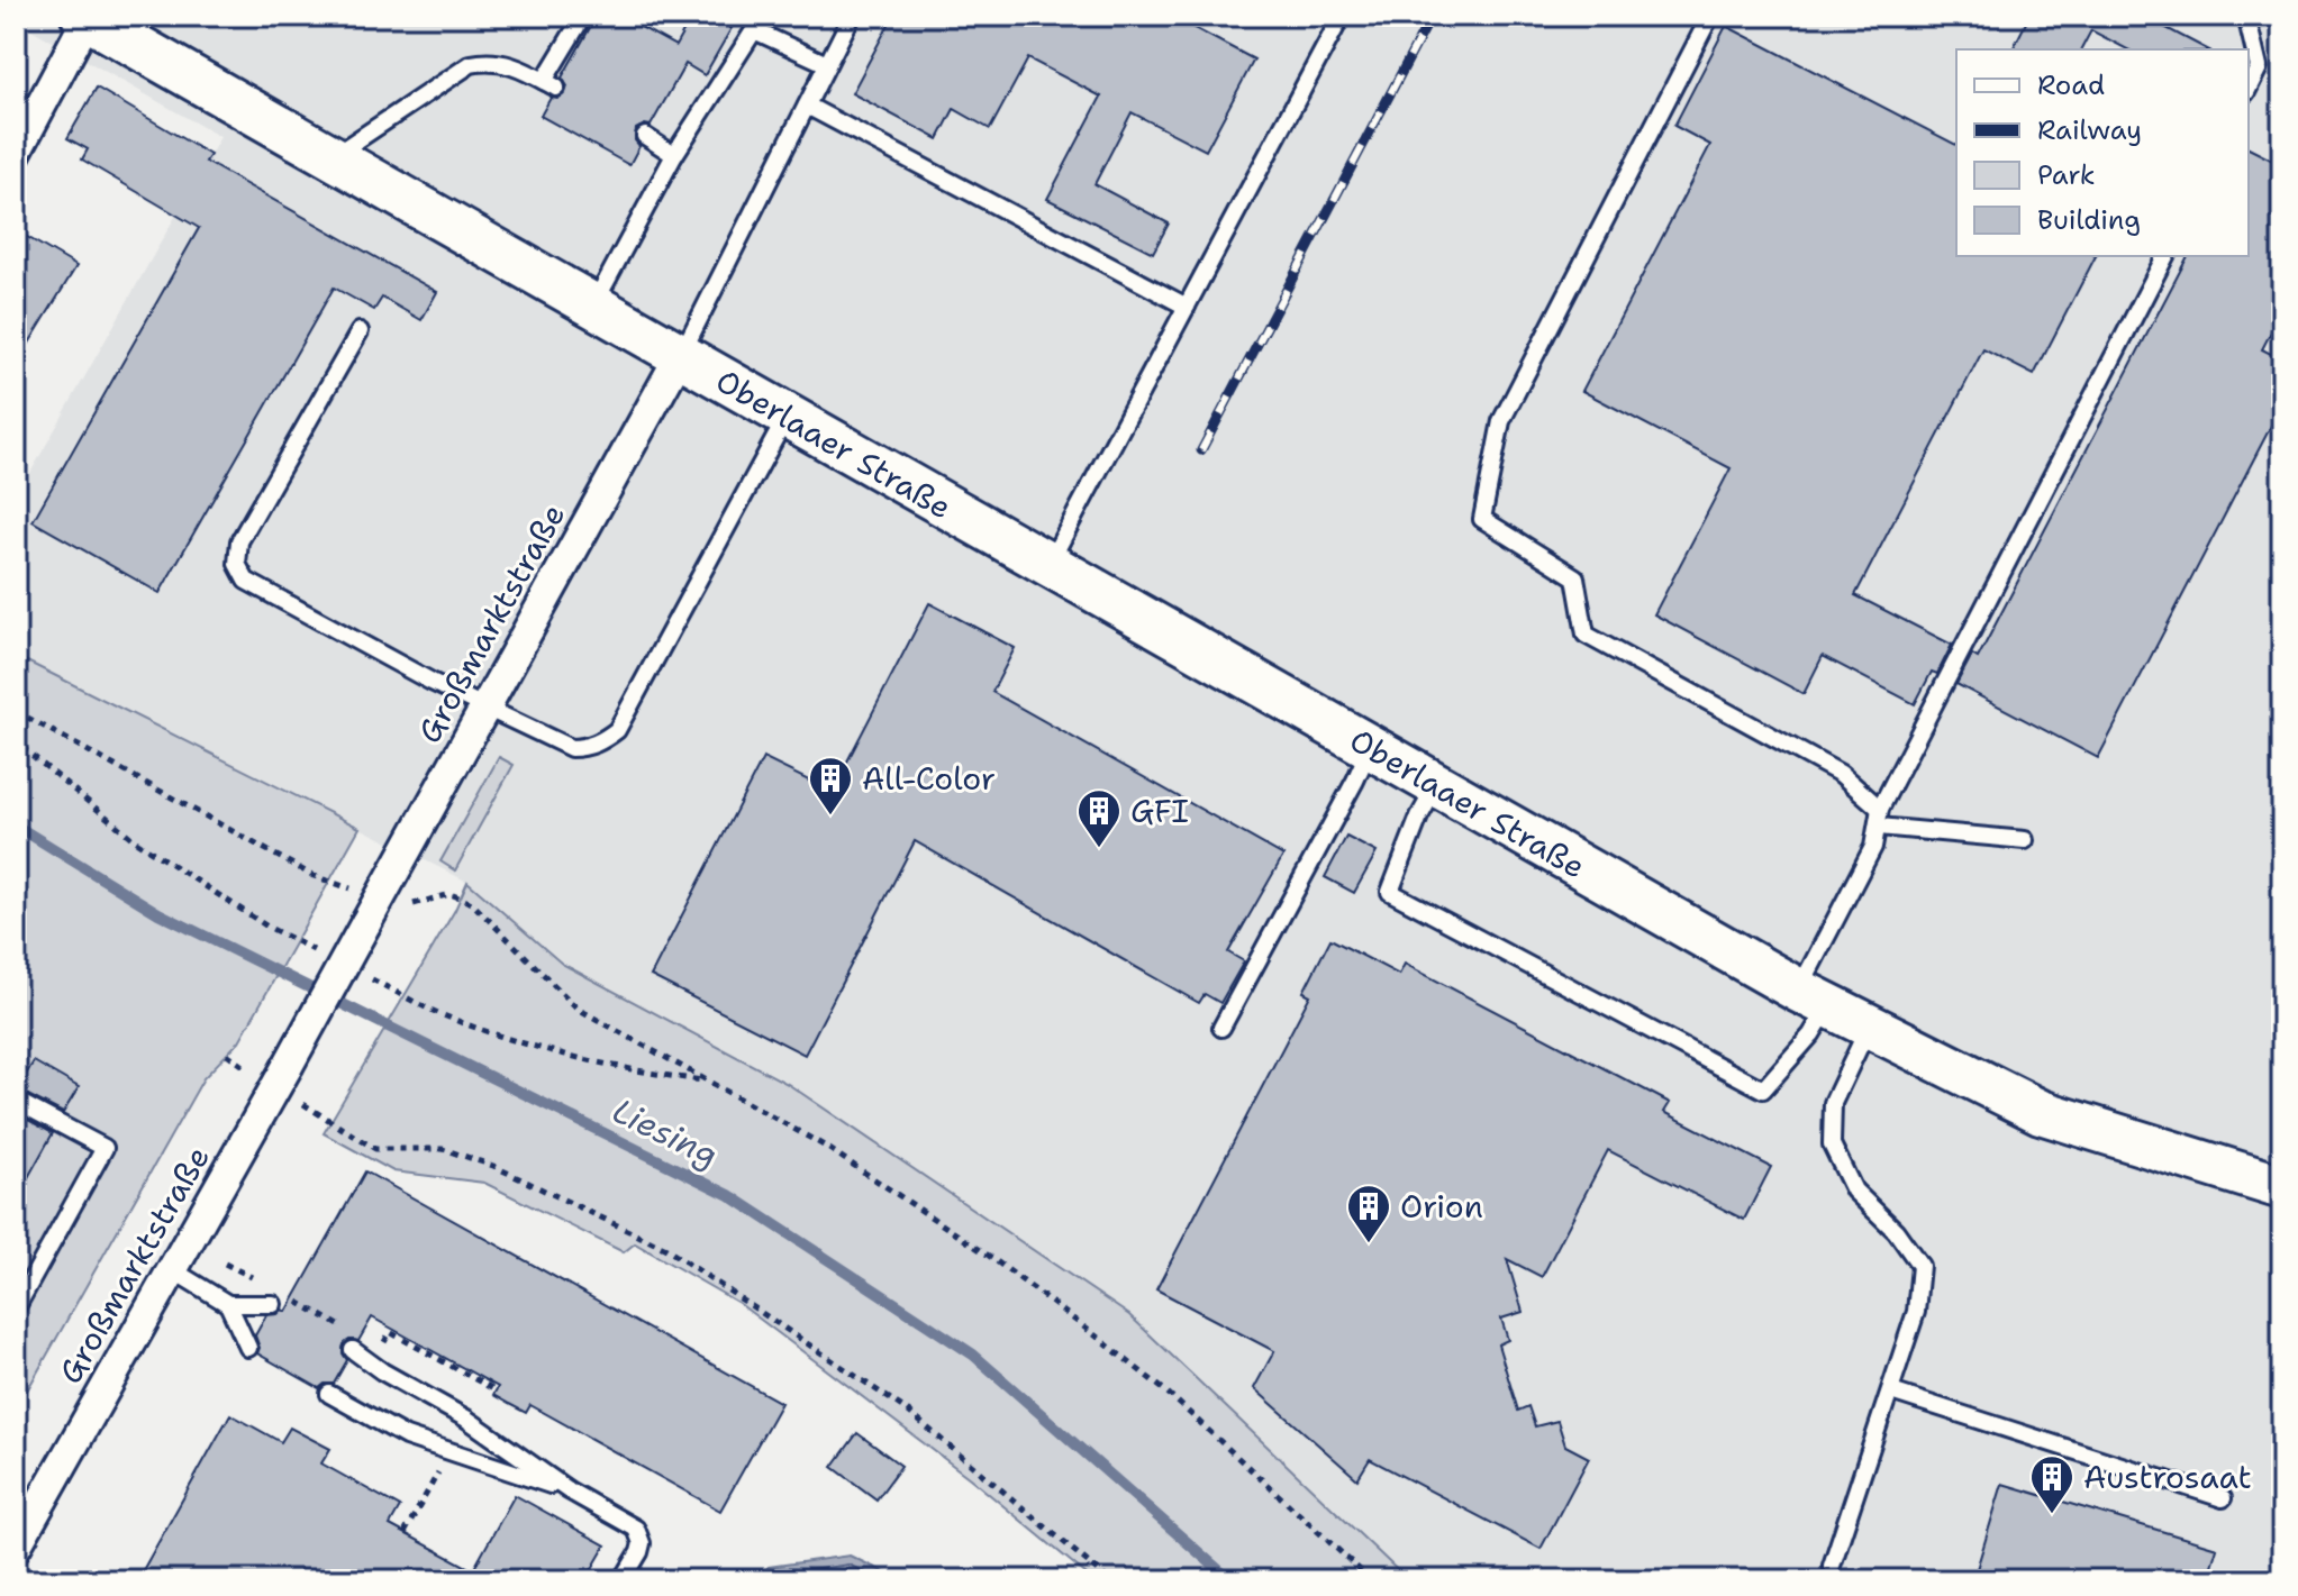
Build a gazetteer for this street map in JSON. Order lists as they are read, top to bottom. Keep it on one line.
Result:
{"streets":{"main road":["Oberlaaer Straße"],"street":["Großmarktstraße"]},"crossings":[["Oberlaaer Straße","Großmarktstraße"]],"water":["Liesing"],"places":{"building":["All-Color","GFI","Orion","Austrosaat"]},"legend":["Road","Railway","Park","Building"]}
